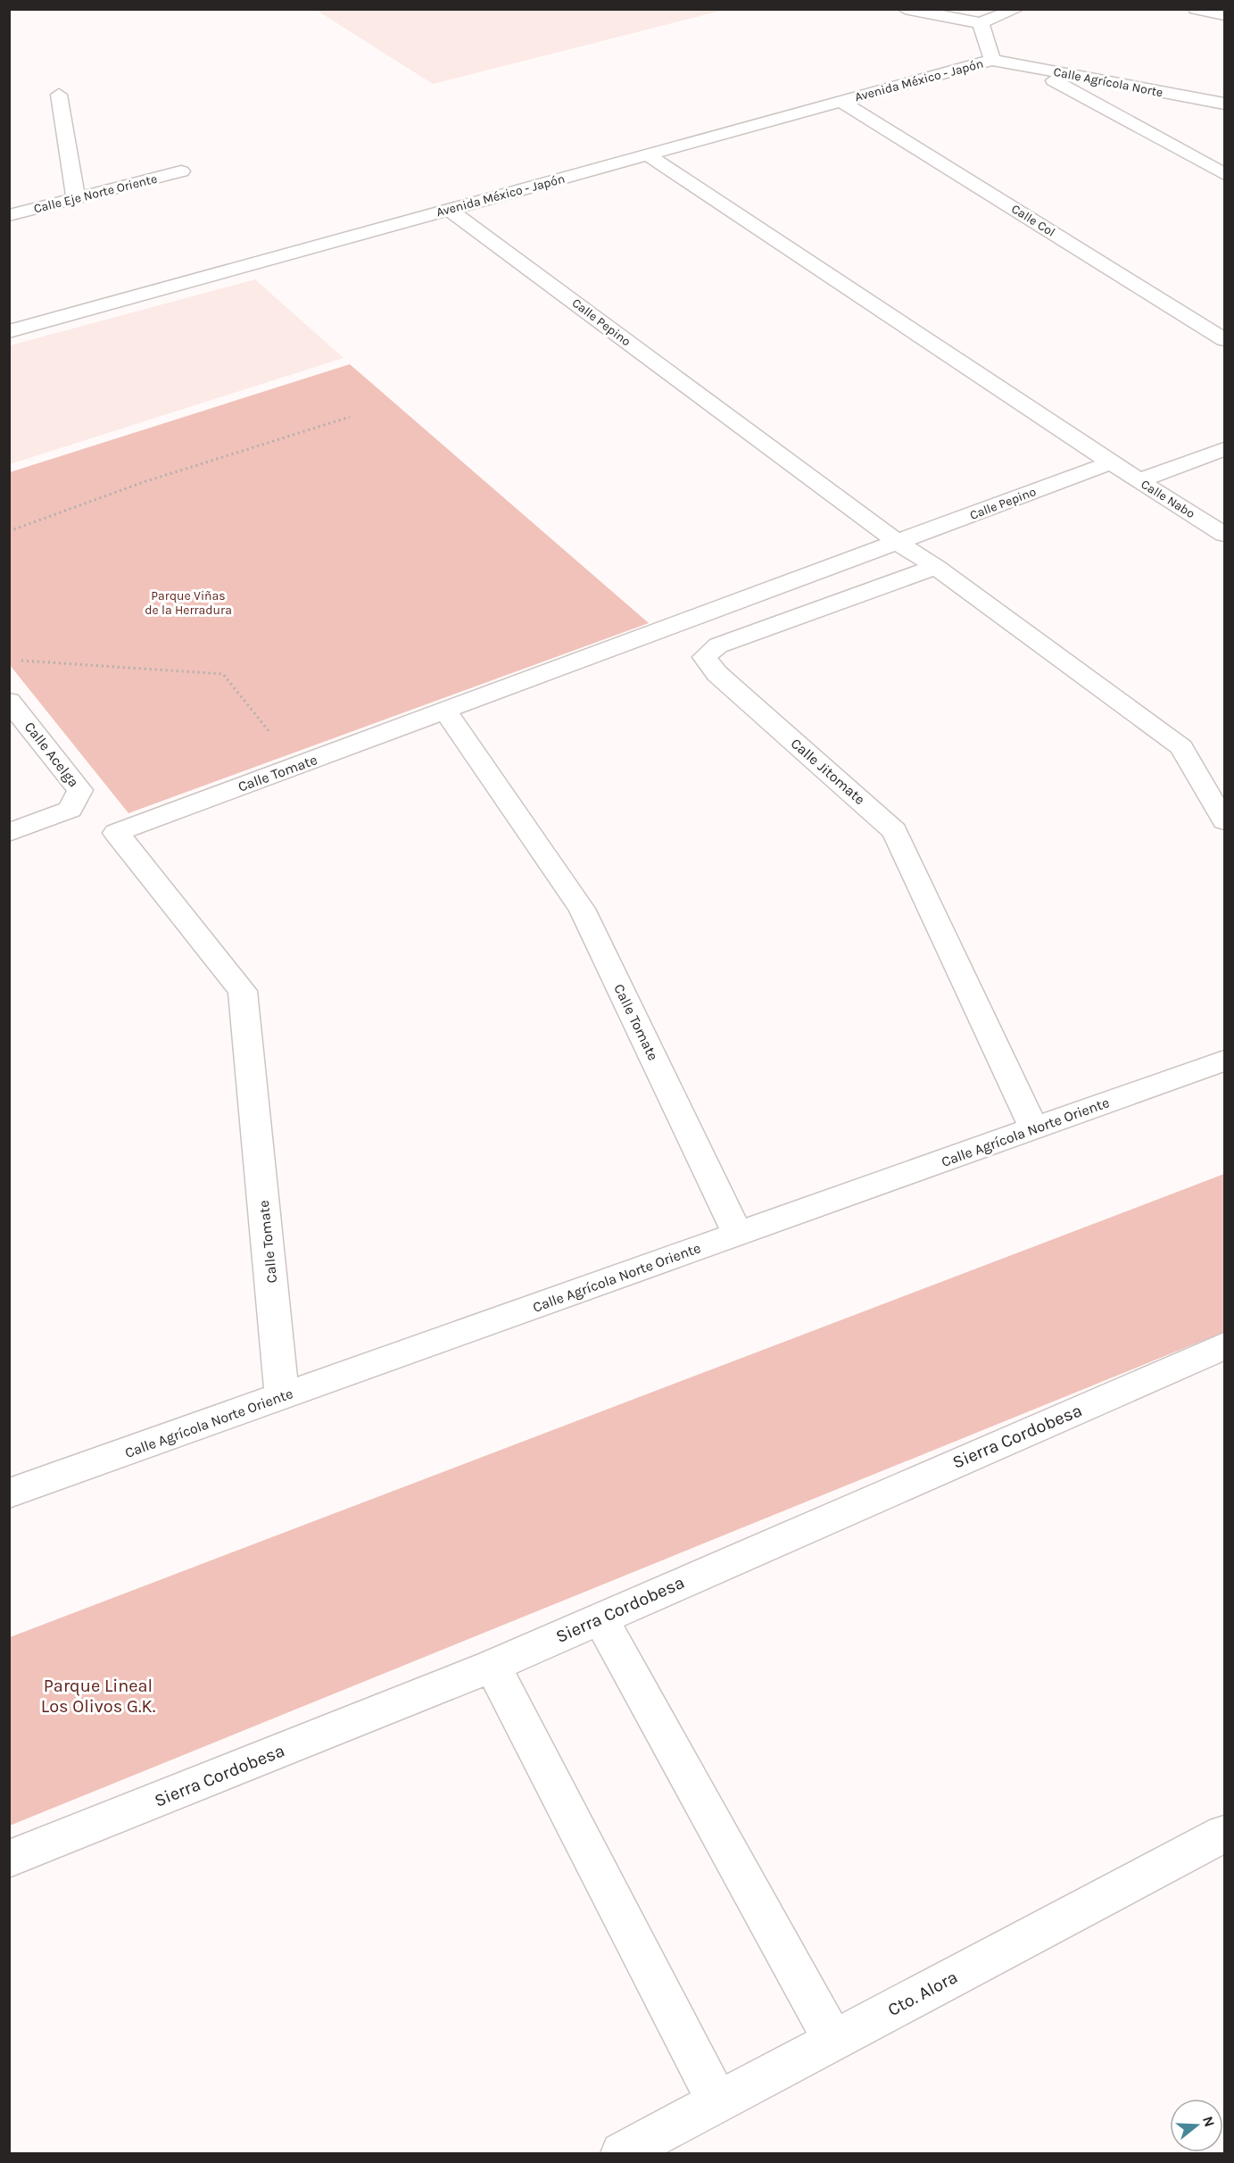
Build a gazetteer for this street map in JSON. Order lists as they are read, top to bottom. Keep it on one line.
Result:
{"streets":{"street":["Avenida México - Japón","Calle Agrícola Norte","Calle Eje Norte Oriente","Calle Col","Calle Pepino","Calle Nabo","Calle Acelga","Calle Jitomate","Calle Tomate","Calle Agrícola Norte Oriente","Sierra Cordobesa","Cto. Alora"]},"crossings":[["Avenida México - Japón","Calle Agrícola Norte"],["Avenida México - Japón","Calle Col"],["Avenida México - Japón","Calle Pepino"],["Calle Pepino","Calle Nabo"],["Calle Jitomate","Calle Agrícola Norte Oriente"],["Calle Tomate","Calle Agrícola Norte Oriente"]],"parks":["Parque Viñas de la Herradura","Parque Lineal Los Olivos G.K."],"north":"right"}
